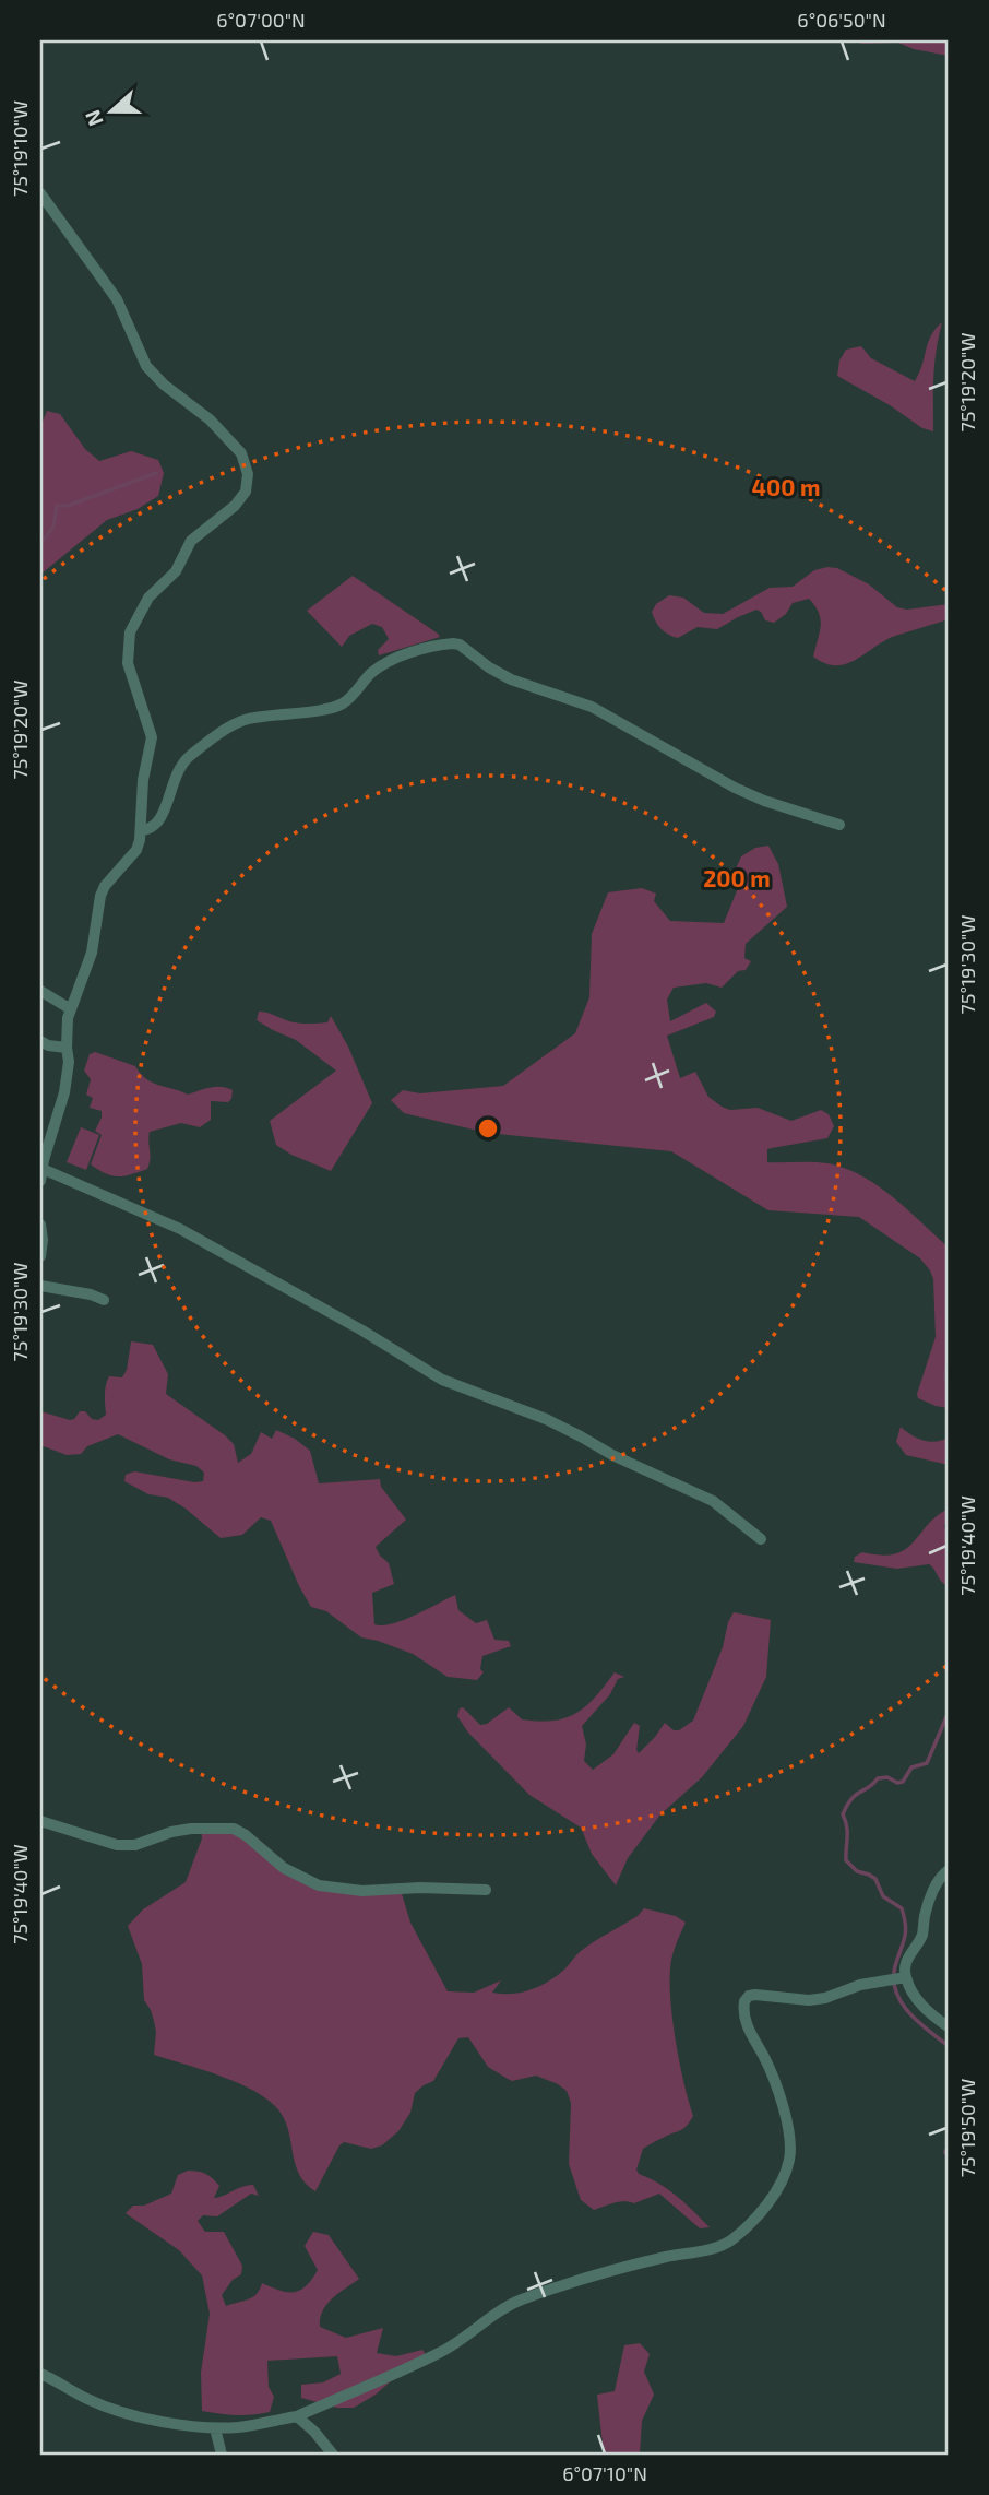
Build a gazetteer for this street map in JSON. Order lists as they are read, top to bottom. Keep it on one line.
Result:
{"north":"left","coordinates":["6°07'00\"N","6°06'50\"N","75°19'10\"W","75°19'20\"W","75°19'30\"W","75°19'40\"W","75°19'50\"W","6°07'10\"N"],"rings":["400 m","200 m"]}
